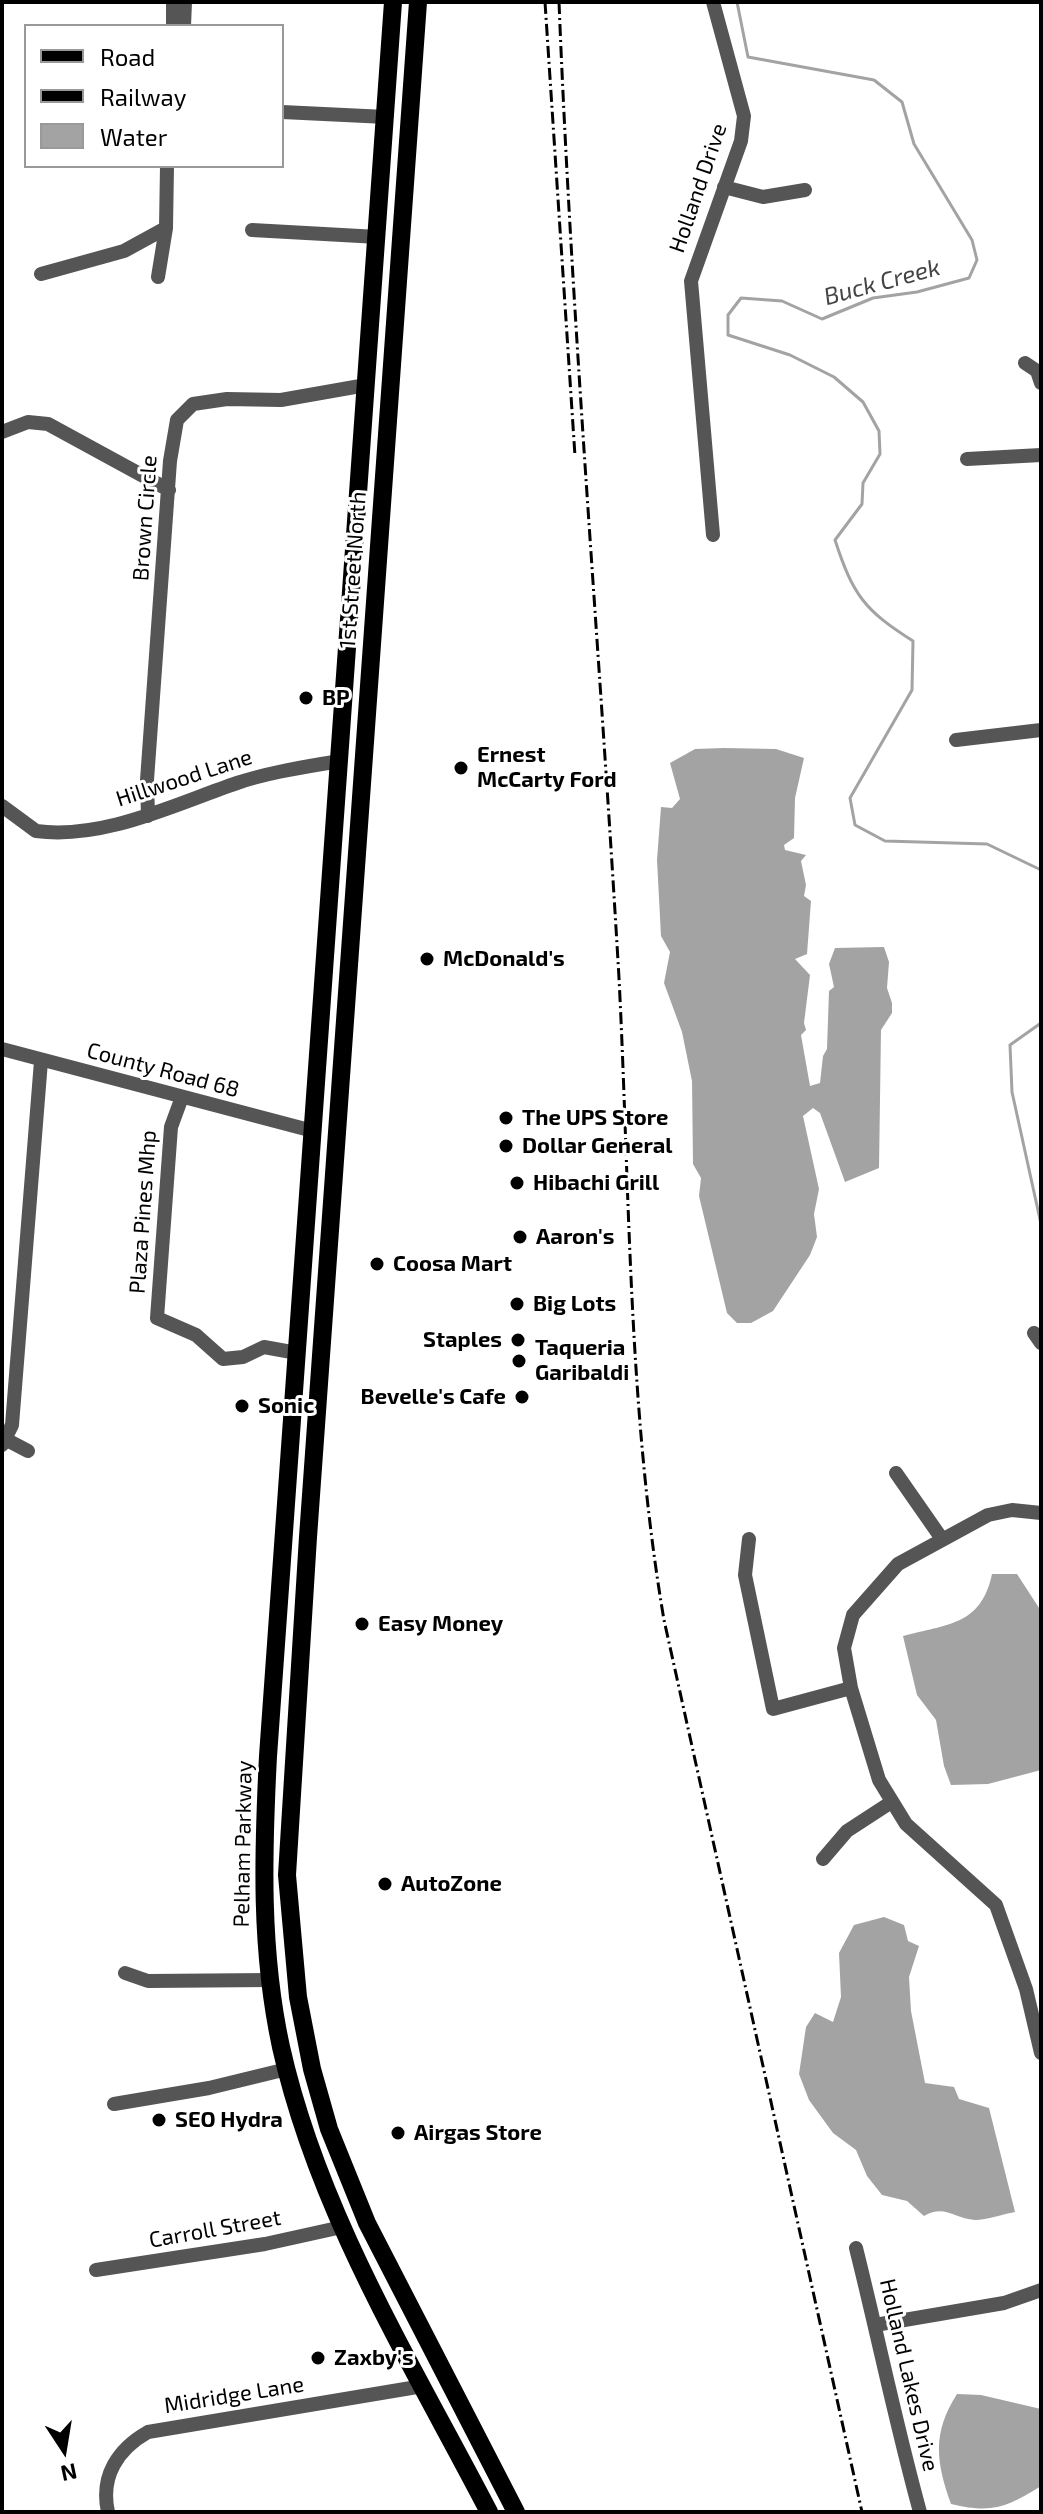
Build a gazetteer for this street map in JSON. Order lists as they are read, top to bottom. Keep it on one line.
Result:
{"streets":{"main road":["1st Street North","Pelham Parkway"],"street":["Holland Drive","Brown Circle","Hillwood Lane","County Road 68","Plaza Pines Mhp","Carroll Street","Holland Lakes Drive","Midridge Lane"]},"crossings":[["Brown Circle","1st Street North"],["Brown Circle","Hillwood Lane"],["1st Street North","Hillwood Lane"],["1st Street North","County Road 68"],["1st Street North","Pelham Parkway"],["County Road 68","Plaza Pines Mhp"],["County Road 68","Pelham Parkway"],["Plaza Pines Mhp","Pelham Parkway"],["Pelham Parkway","Carroll Street"],["Pelham Parkway","Midridge Lane"]],"water":["Buck Creek"],"places":["BP","Ernest McCarty Ford","McDonald's","The UPS Store","Dollar General","Hibachi Grill","Aaron's","Coosa Mart","Big Lots","Staples","Taqueria Garibaldi","Bevelle's Cafe","Sonic","Easy Money","AutoZone","SEO Hydra","Airgas Store","Zaxby's"],"legend":["Road","Railway","Water"],"north":"bottom"}
